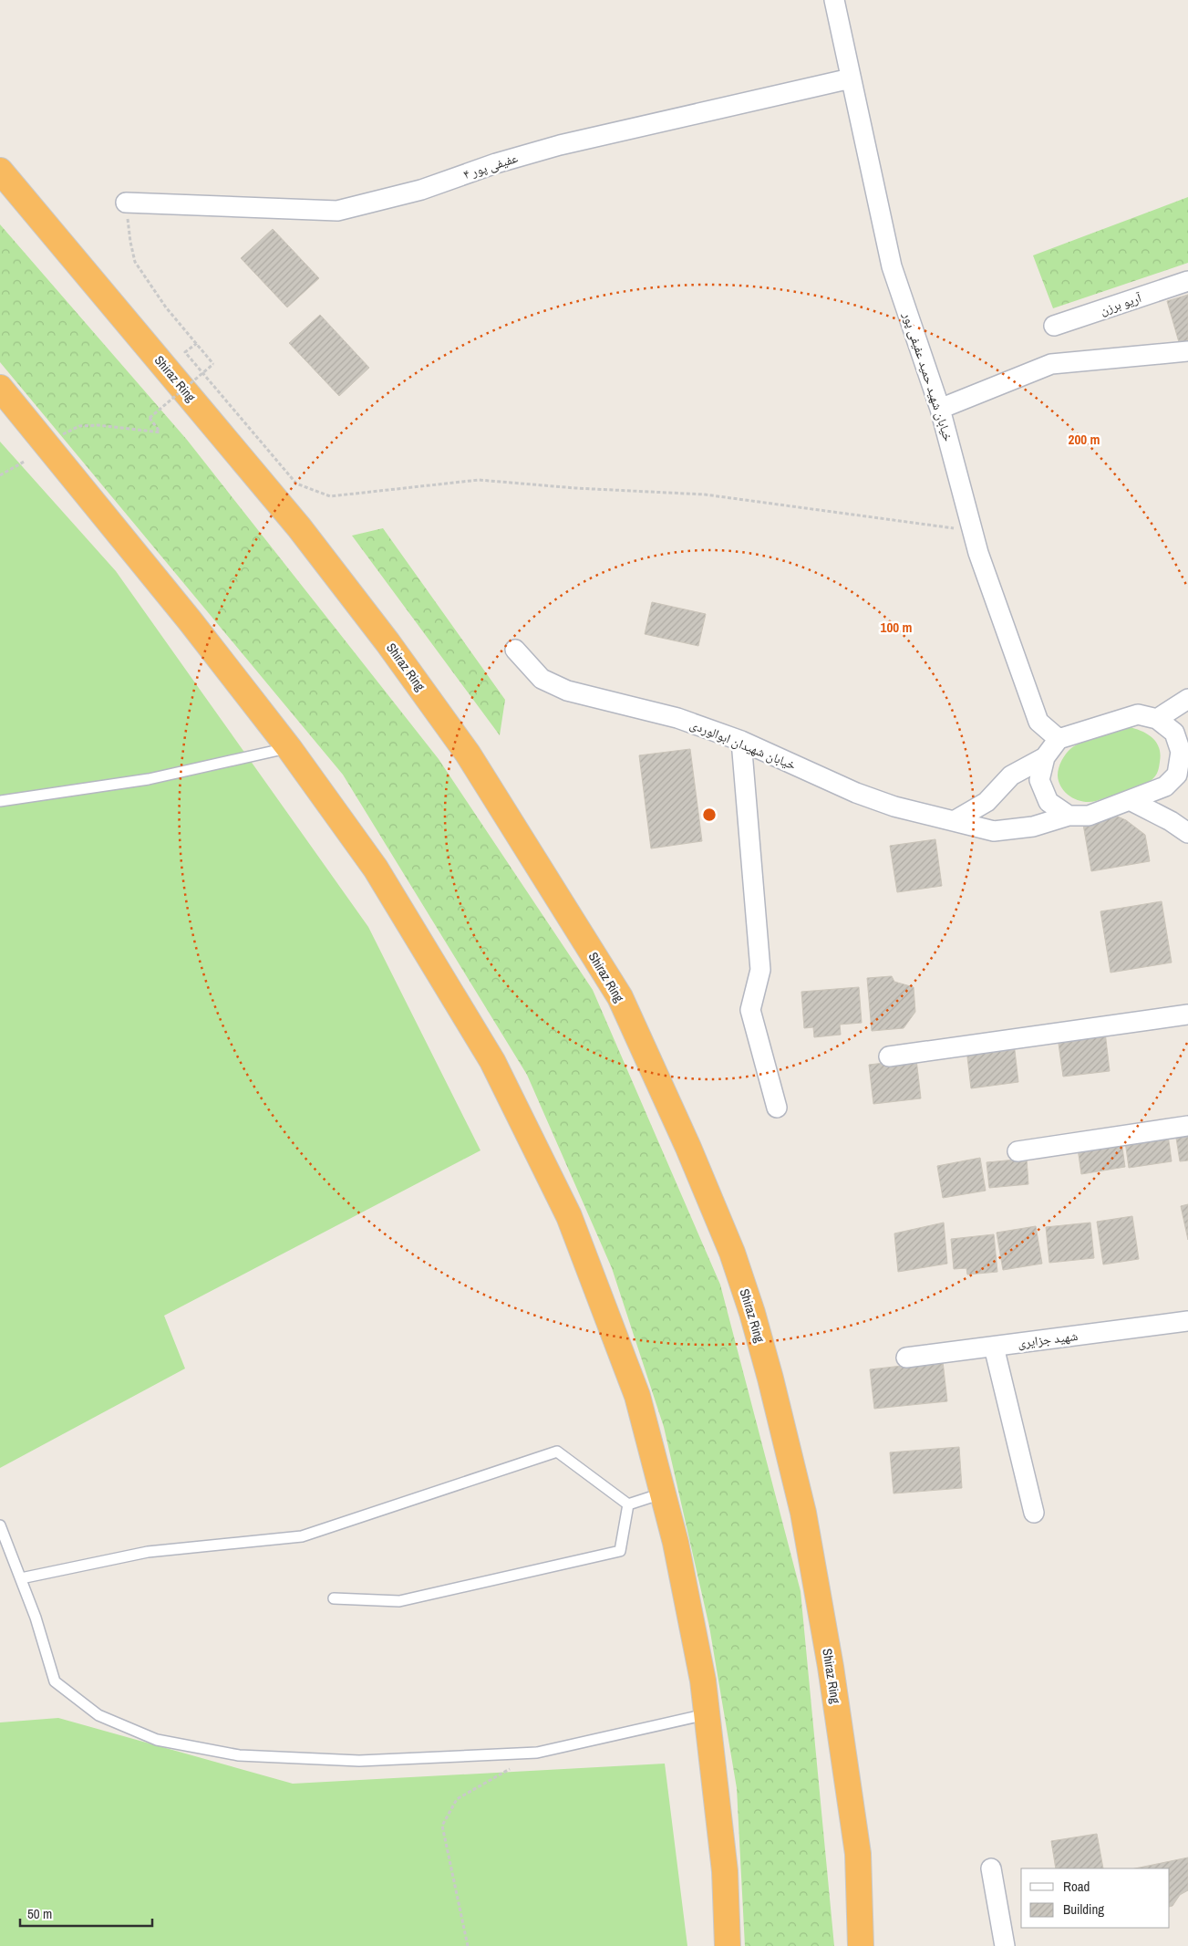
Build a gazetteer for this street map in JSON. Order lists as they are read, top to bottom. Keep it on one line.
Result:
{"streets":{"highway":["Shiraz Ring"],"street":["عفیفی پور ۴","آریو برزن","خیابان شهید حمید عفیفی پور","خیابان شهیدان ابوالوردی","شهید جزایری"]},"crossings":[["عفیفی پور ۴","خیابان شهید حمید عفیفی پور"],["خیابان شهید حمید عفیفی پور","خیابان شهیدان ابوالوردی"]],"legend":["Road","Building"],"scale_bar":"50 m","rings":["200 m","100 m"]}
